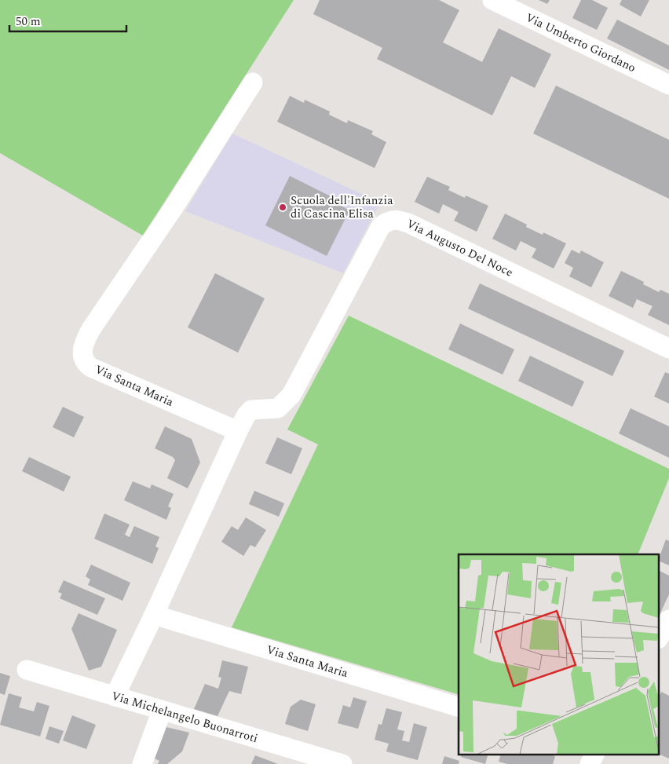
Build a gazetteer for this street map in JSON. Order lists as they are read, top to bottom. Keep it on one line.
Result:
{"streets":{"street":["Via Umberto Giordano","Via Augusto Del Noce","Via Santa Maria","Via Michelangelo Buonarroti"]},"crossings":[["Via Augusto Del Noce","Via Santa Maria"]],"places":["Scuola dell'Infanzia di Cascina Elisa"],"scale_bar":"50 m"}
